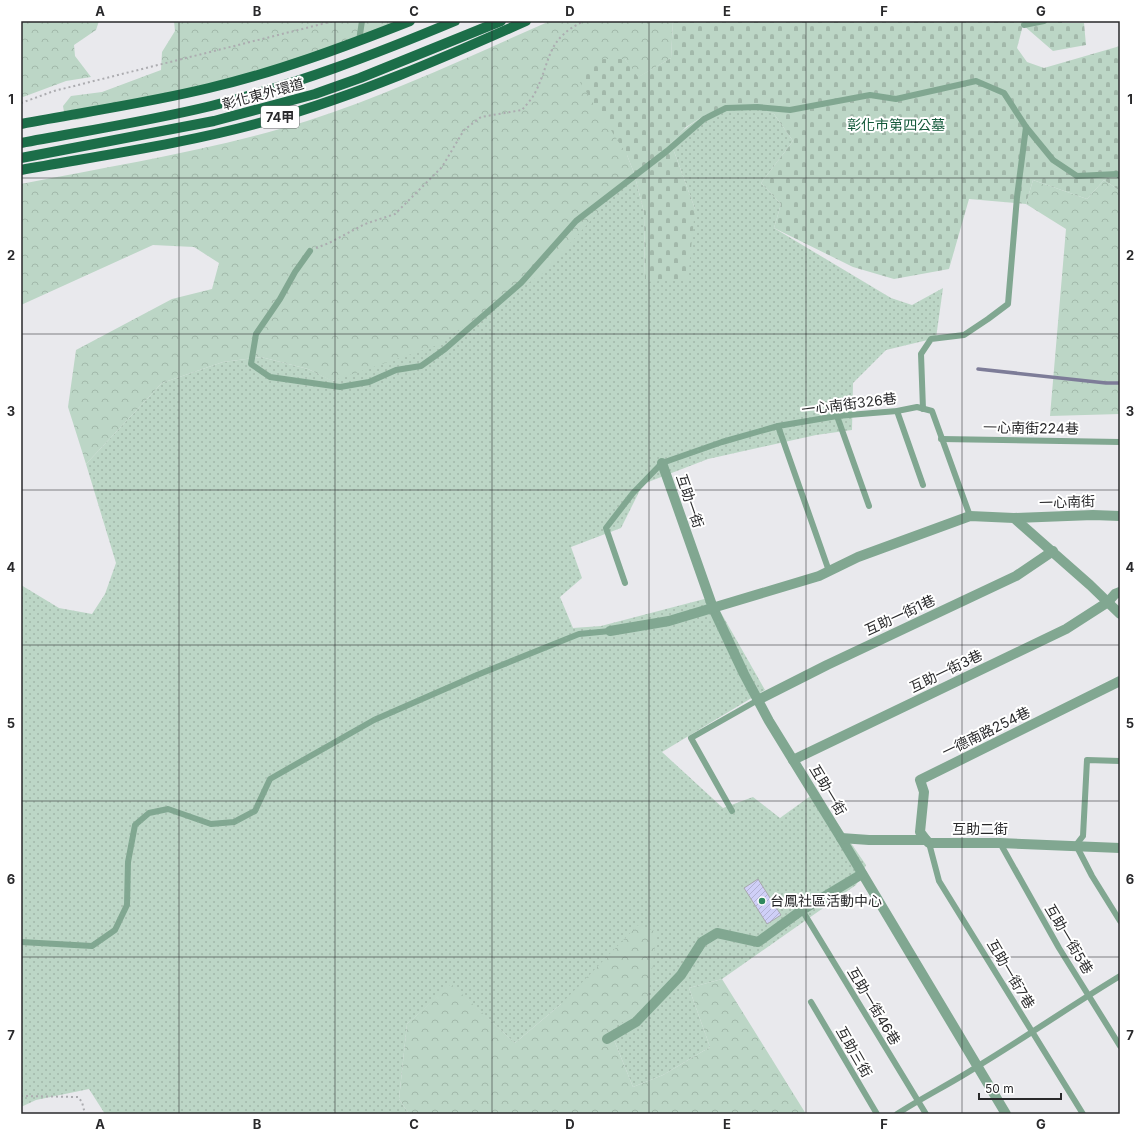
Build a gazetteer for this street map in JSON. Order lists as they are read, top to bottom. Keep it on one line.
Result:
{"streets":{"main road":["彰化東外環道","74甲"],"street":["互助一街","一心南街","互助一街1巷","互助一街3巷","一德南路254巷","互助二街"],"lane":["一心南街326巷","一心南街224巷","互助一街5巷","互助一街7巷","互助一街46巷","互助三街"]},"crossings":[["一心南街326巷","互助一街"],["互助一街","互助一街1巷"],["互助一街","互助一街3巷"],["互助一街","互助二街"],["一德南路254巷","互助二街"],["一德南路254巷","互助一街7巷"],["互助二街","互助一街5巷"],["互助二街","互助一街7巷"]],"parks":["彰化市第四公墓"],"places":["台鳳社區活動中心"],"scale_bar":"50 m","grid":{"columns":["A","B","C","D","E","F","G"],"rows":["1","2","3","4","5","6","7"]}}
